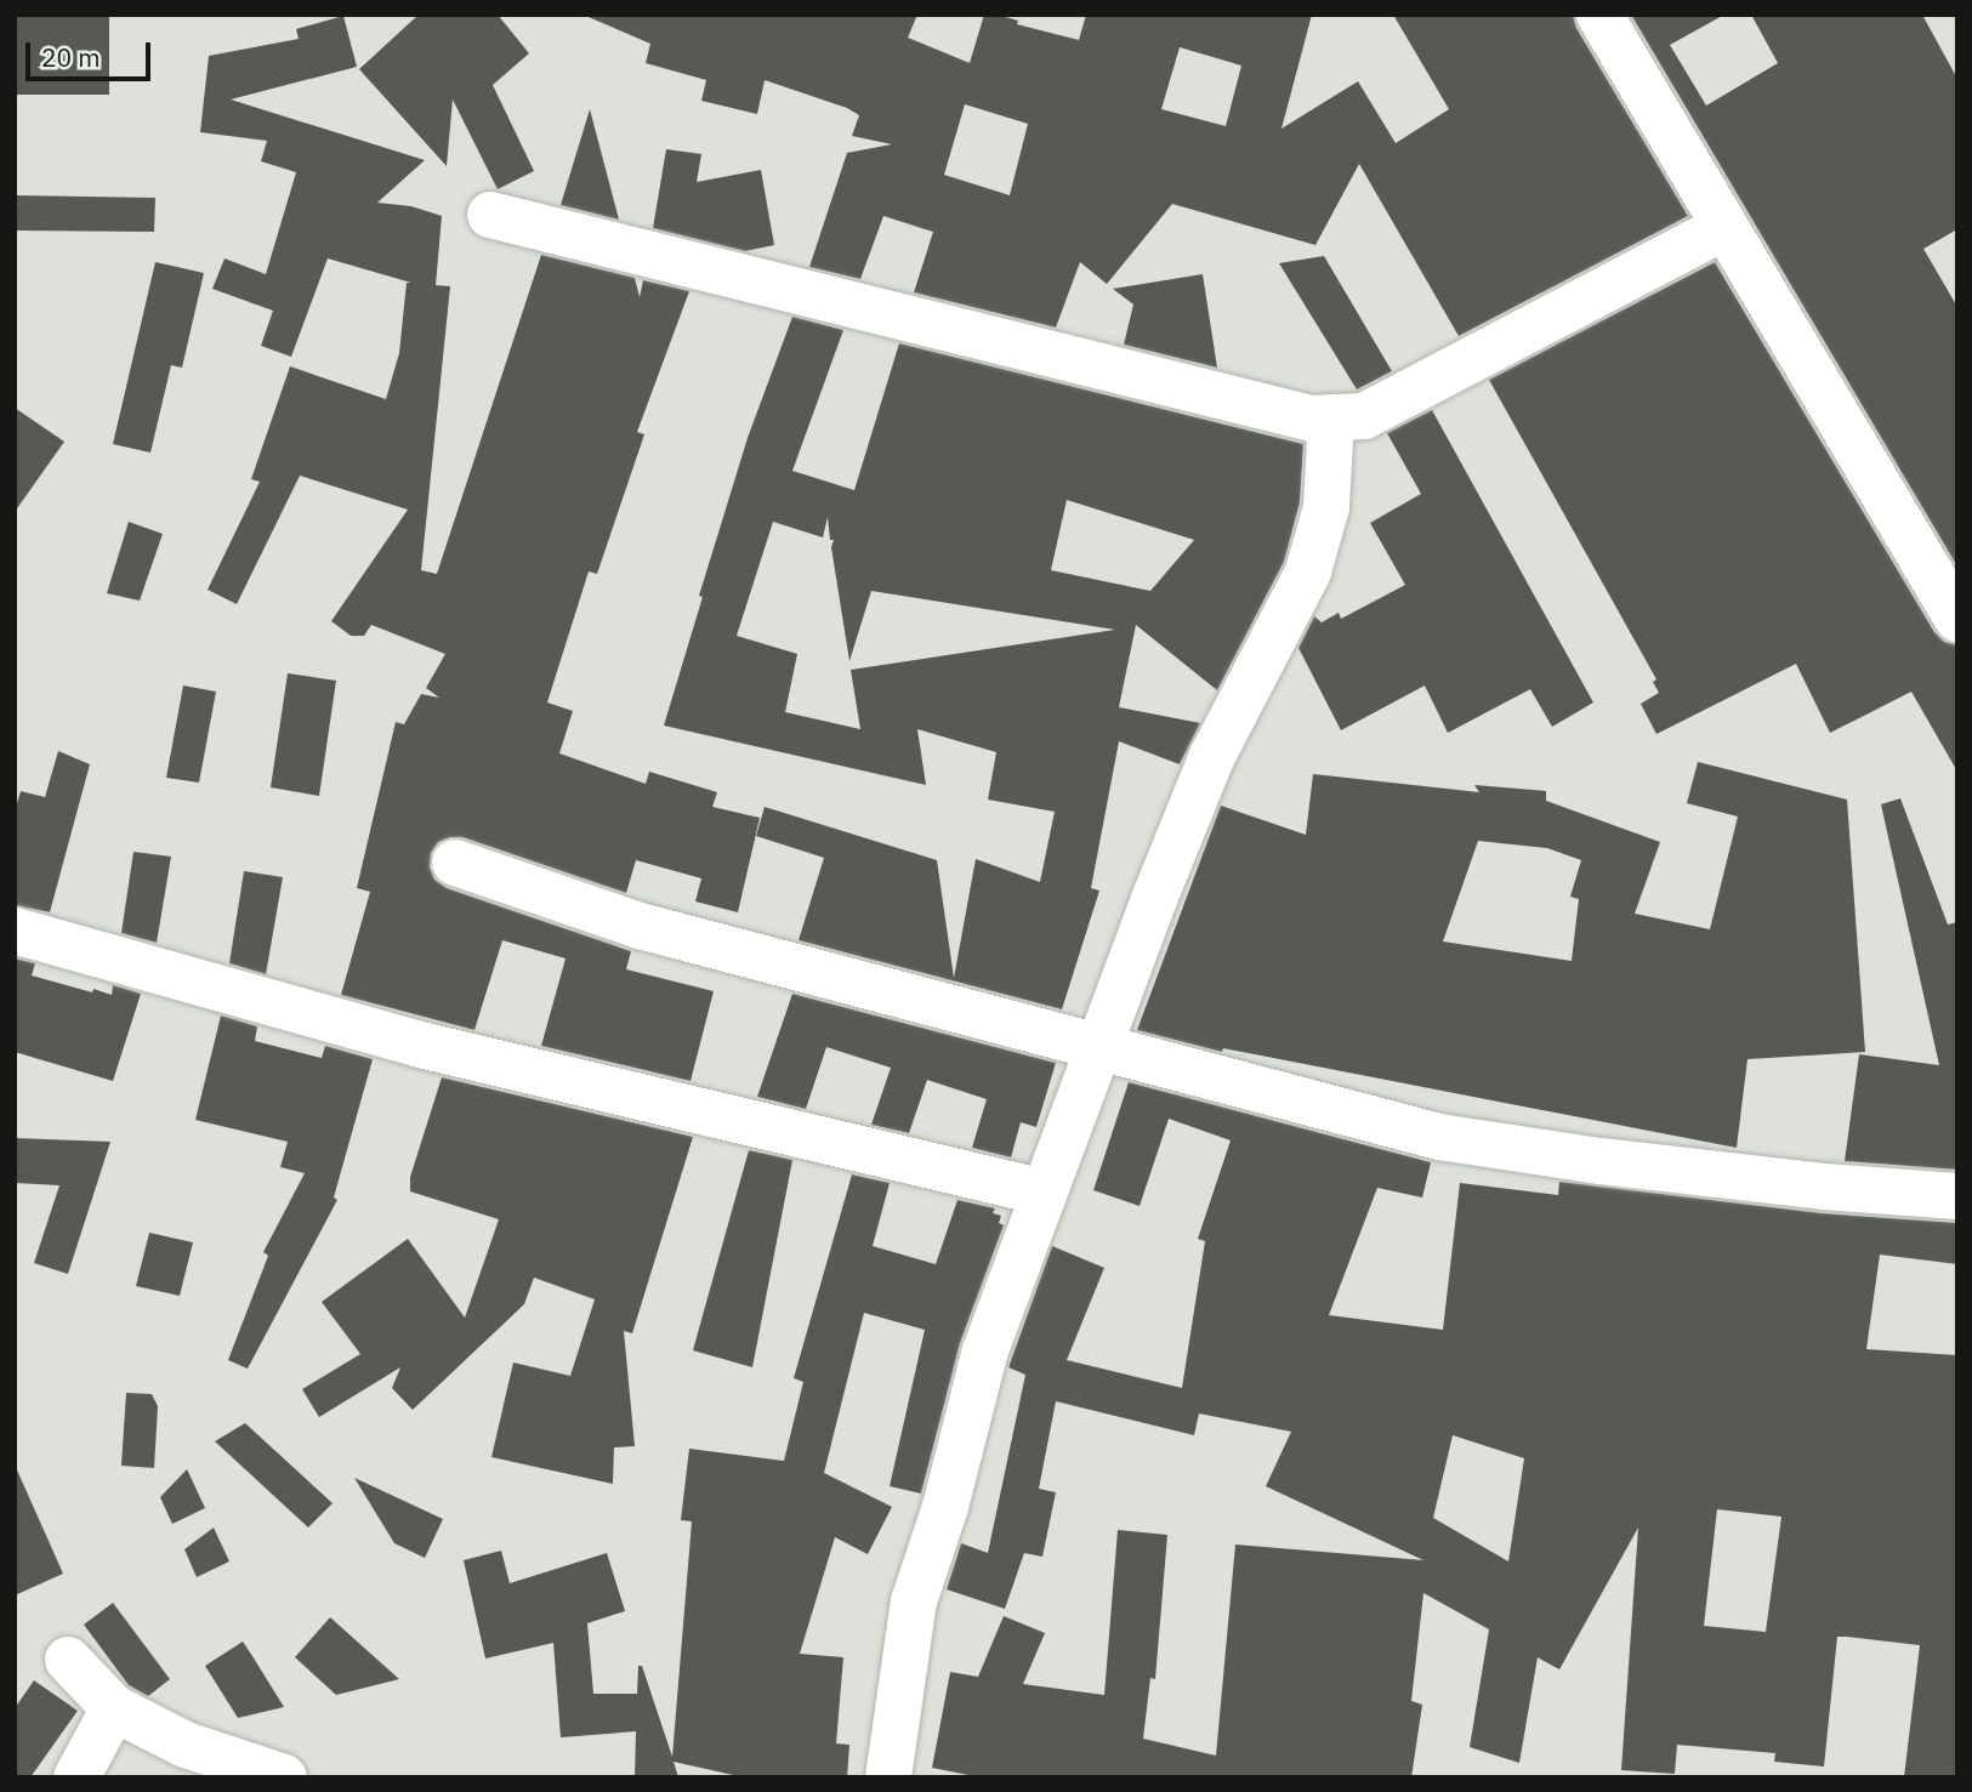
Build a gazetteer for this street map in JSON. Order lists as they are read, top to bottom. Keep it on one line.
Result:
{"scale_bar":"20 m"}
